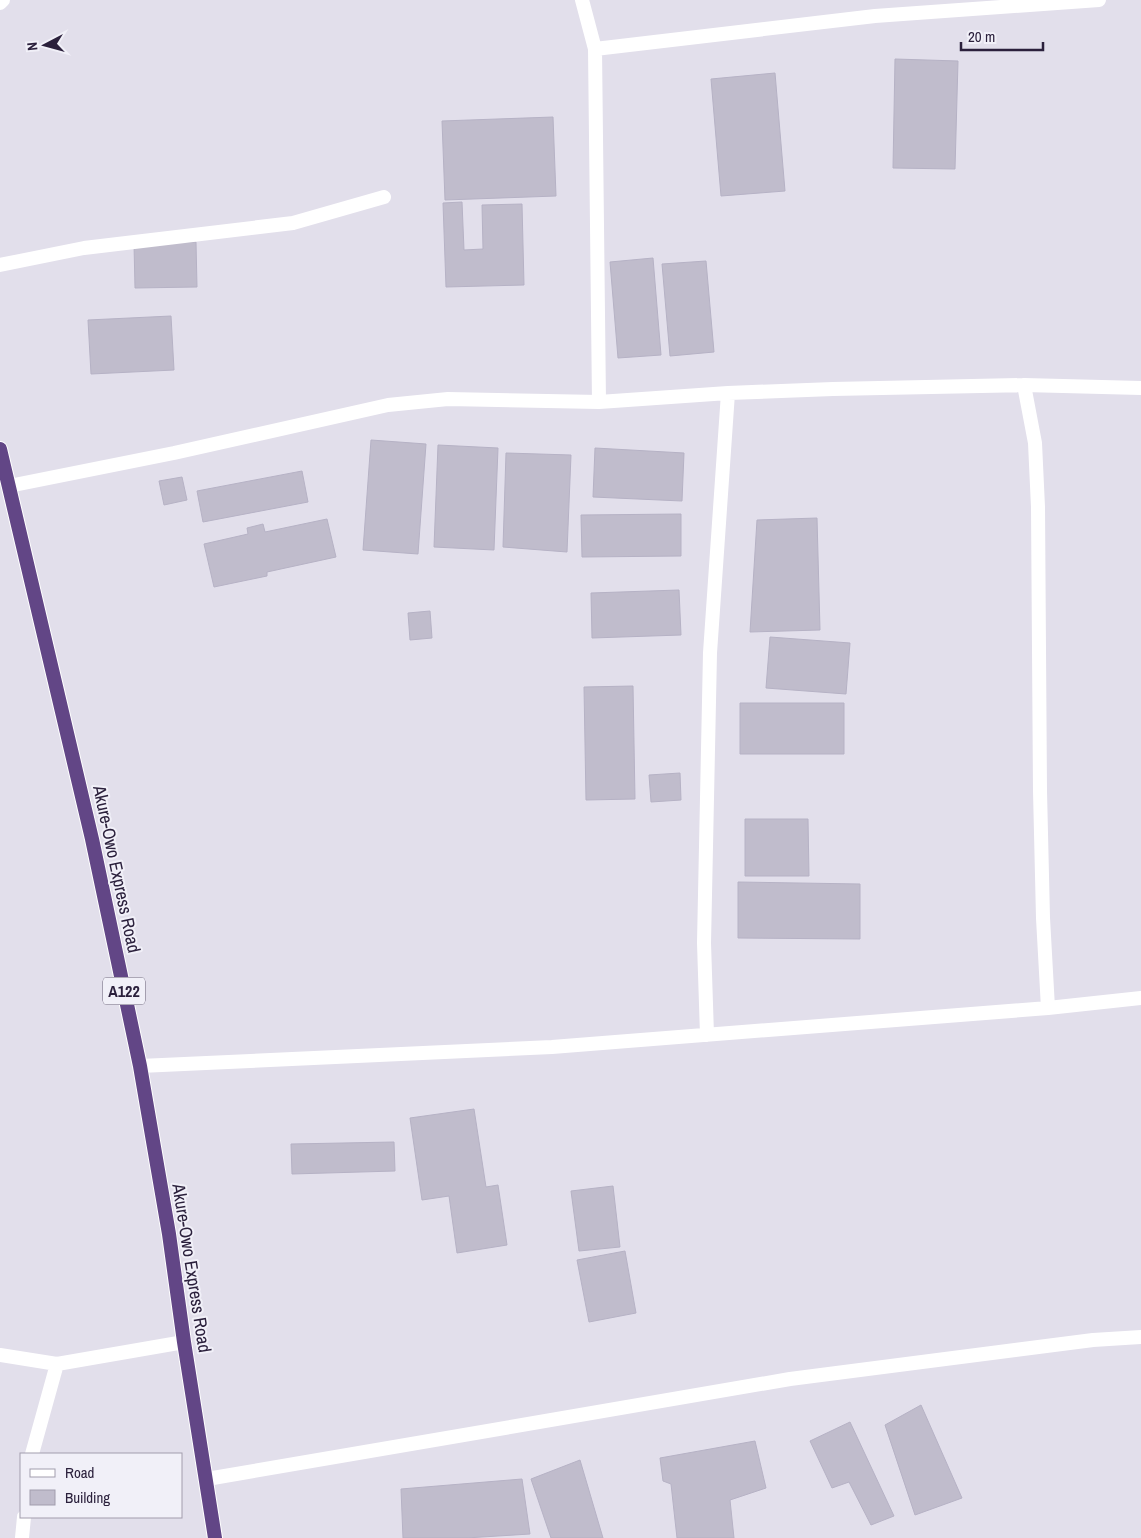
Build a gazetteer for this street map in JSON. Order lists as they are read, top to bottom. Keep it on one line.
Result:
{"streets":{"highway":["Akure-Owo Express Road","A122"]},"legend":["Road","Building"],"scale_bar":"20 m","north":"left"}
